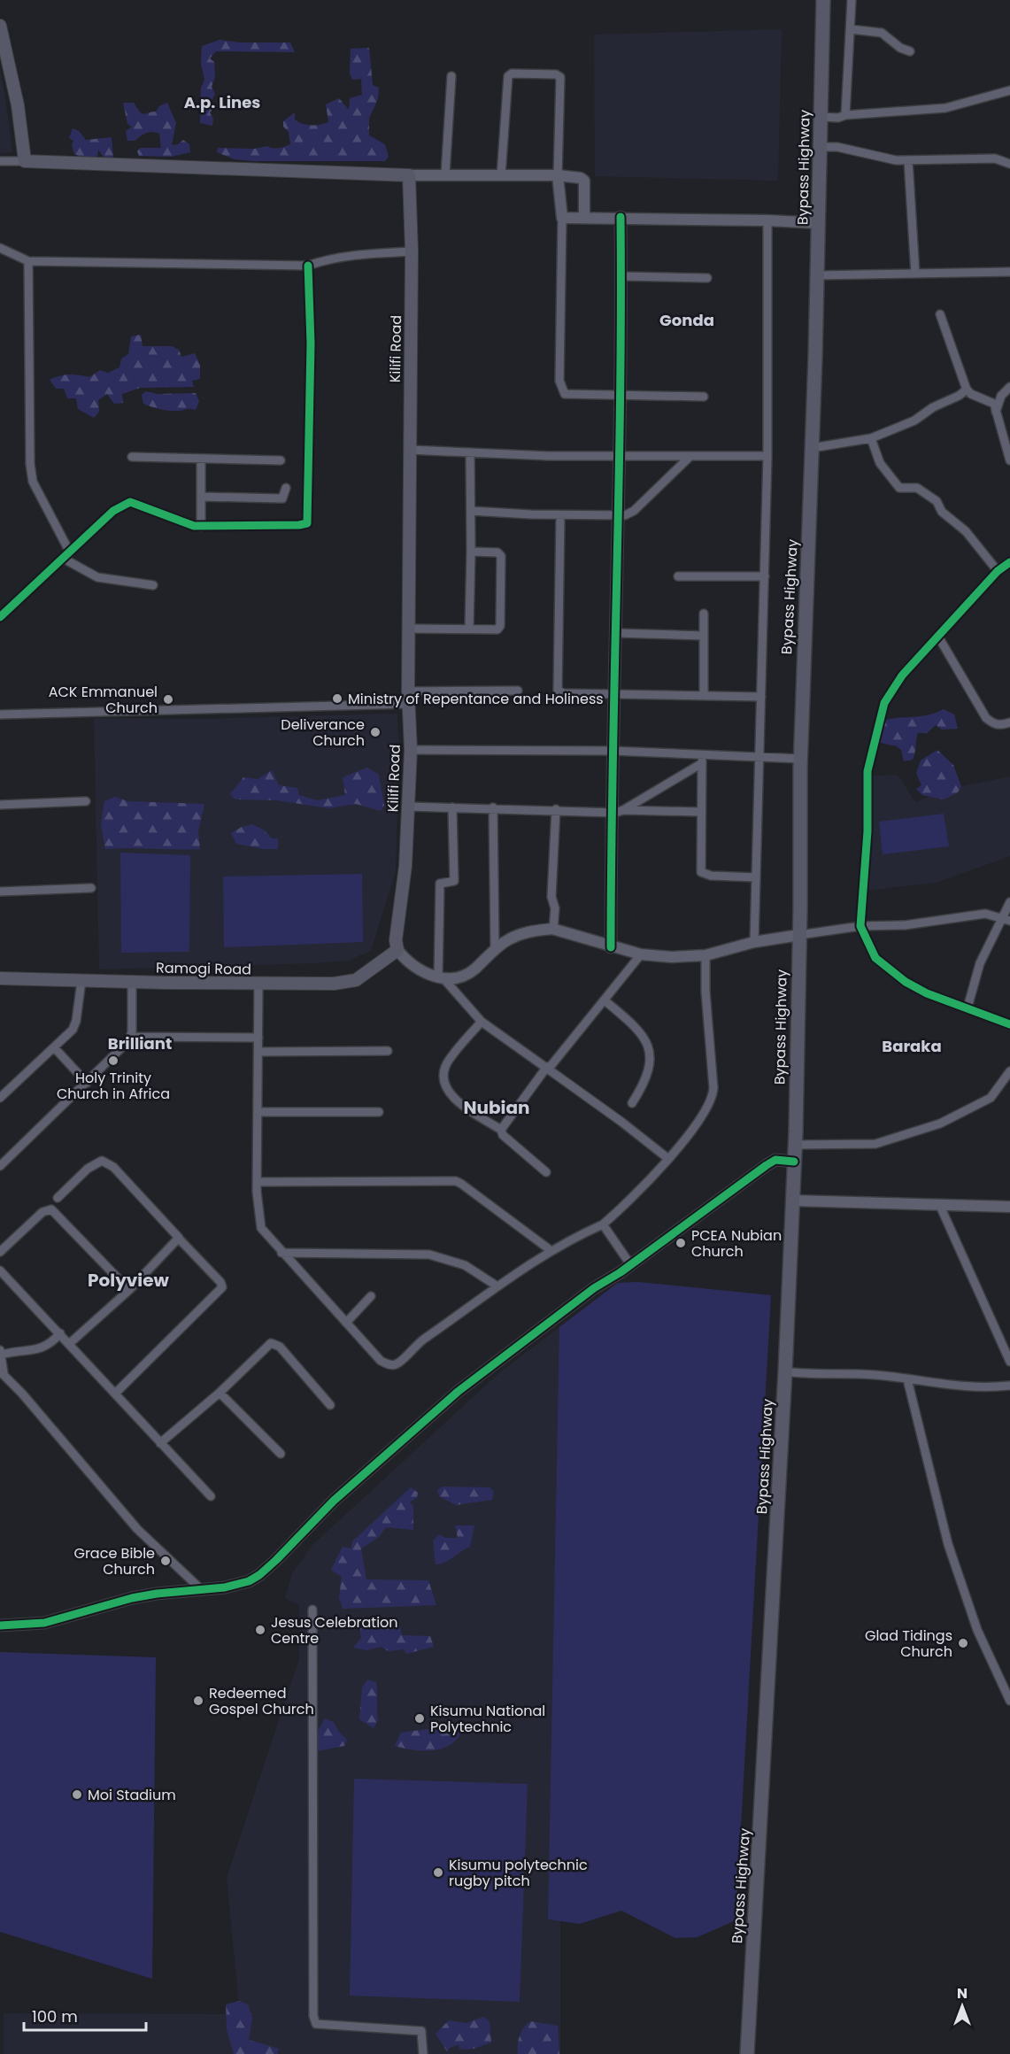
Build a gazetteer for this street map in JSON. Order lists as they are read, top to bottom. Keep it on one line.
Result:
{"streets":{"main road":["Bypass Highway","Kilifi Road","Ramogi Road"]},"crossings":[["Kilifi Road","Ramogi Road"]],"districts":["A.p. Lines","Gonda","Brilliant","Baraka","Nubian","Polyview"],"places":["Ministry of Repentance and Holiness","ACK Emmanuel Church","Deliverance Church","Holy Trinity Church in Africa","PCEA Nubian Church","Grace Bible Church","Jesus Celebration Centre","Glad Tidings Church","Redeemed Gospel Church","Kisumu National Polytechnic","Moi Stadium","Kisumu polytechnic rugby pitch"],"scale_bar":"100 m","north":"top"}
